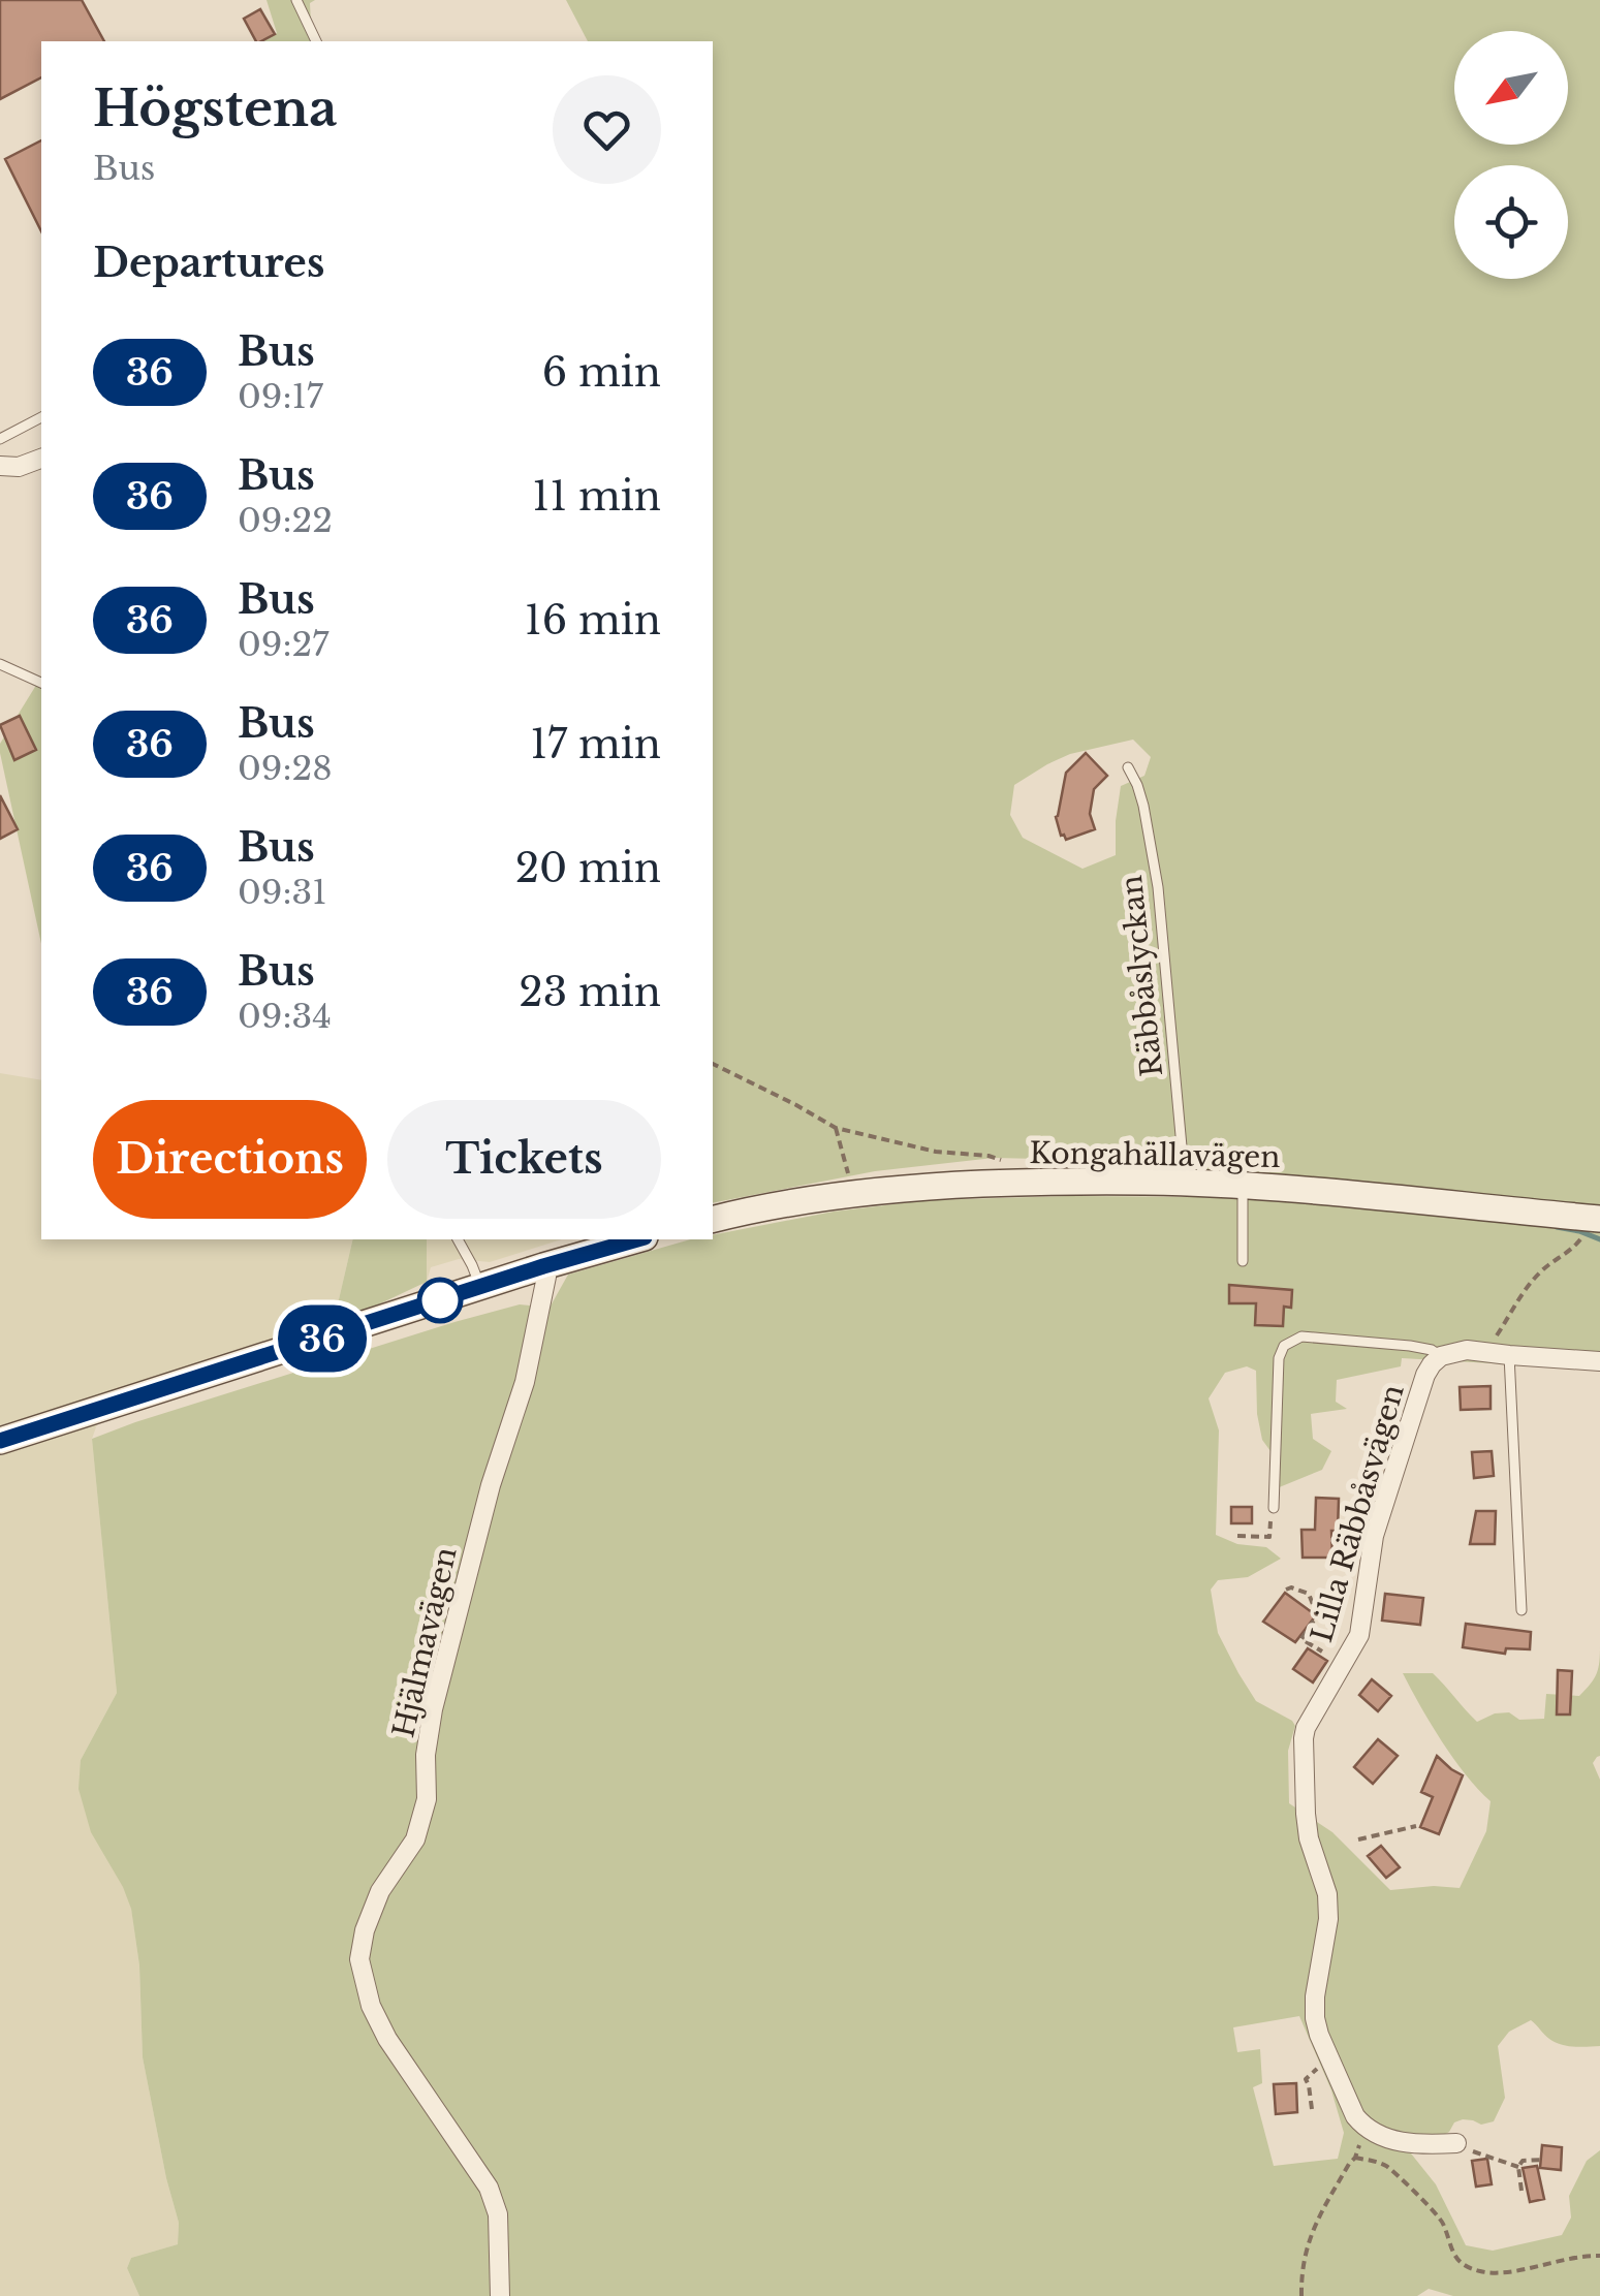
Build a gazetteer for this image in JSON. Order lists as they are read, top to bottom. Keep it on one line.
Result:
{"streets":{"street":["Kongahällavägen","Lilla Räbbåsvägen","Hjälmavägen"],"lane":["Räbbåslyckan"]},"crossings":[["Räbbåslyckan","Kongahällavägen"]],"lines":["bus line 36"],"north":"bottom left","page":{"on_map":"36","heading":[["Högstena","Bus"],"Departures"],"list":[{"mark":"36","name":"Bus","note":"09:17","value":"6 min"},{"mark":"36","name":"Bus","note":"09:22","value":"11 min"},{"mark":"36","name":"Bus","note":"09:27","value":"16 min"},{"mark":"36","name":"Bus","note":"09:28","value":"17 min"},{"mark":"36","name":"Bus","note":"09:31","value":"20 min"},{"mark":"36","name":"Bus","note":"09:34","value":"23 min"}],"buttons":["Directions","Tickets"]}}
